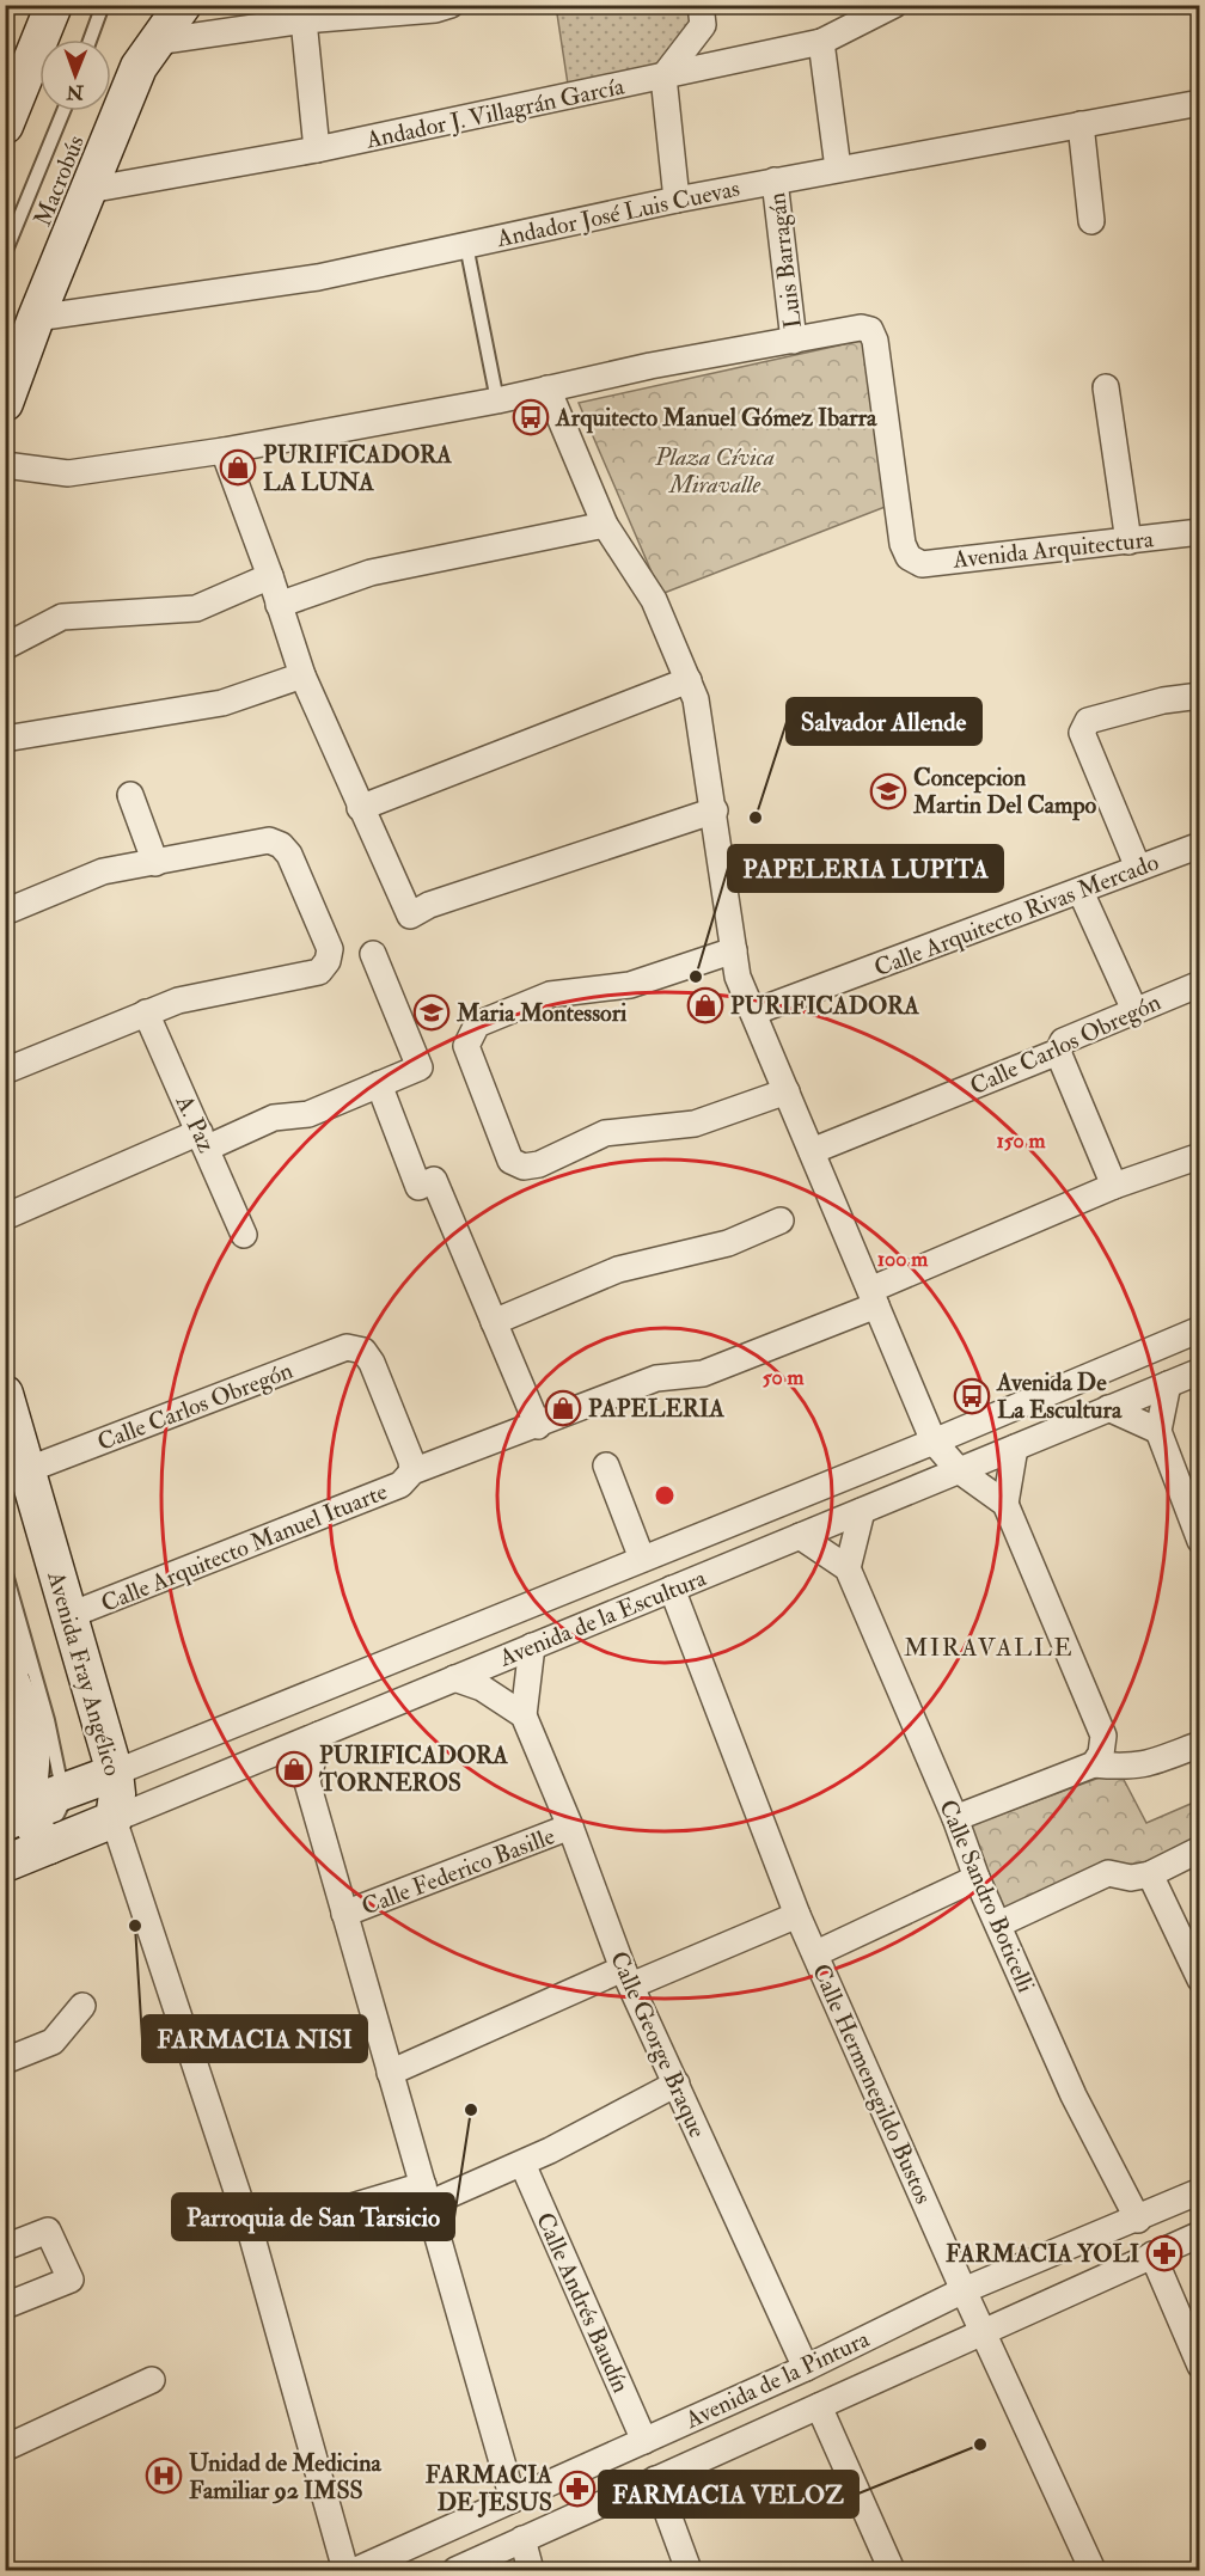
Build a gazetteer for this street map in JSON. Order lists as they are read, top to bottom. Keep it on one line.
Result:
{"streets":{"street":["Andador J. Villagrán García","Andador José Luis Cuevas","Luis Barragán","Avenida Arquitectura","Calle Arquitecto Rivas Mercado","Calle Carlos Obregón","A. Paz","Calle Arquitecto Manuel Ituarte","Avenida de la Escultura","Avenida Fray Angélico","Calle Federico Basille","Calle Sandro Boticelli","Calle George Braque","Calle Hermenegildo Bustos","Calle Andrés Baudín","Avenida de la Pintura"],"lane":["Macrobús"]},"crossings":[["Andador José Luis Cuevas","Luis Barragán"],["Luis Barragán","Avenida Arquitectura"],["Calle Carlos Obregón","Calle Arquitecto Manuel Ituarte"],["Calle Carlos Obregón","Avenida Fray Angélico"],["Calle Arquitecto Manuel Ituarte","Avenida Fray Angélico"],["Avenida de la Escultura","Avenida Fray Angélico"],["Avenida de la Escultura","Calle George Braque"],["Avenida de la Escultura","Calle Hermenegildo Bustos"],["Calle Federico Basille","Calle George Braque"],["Calle Sandro Boticelli","Avenida de la Pintura"],["Calle George Braque","Avenida de la Pintura"],["Calle Hermenegildo Bustos","Avenida de la Pintura"],["Calle Andrés Baudín","Avenida de la Pintura"]],"districts":["MIRAVALLE"],"parks":["Plaza Cívica Miravalle"],"places":{"bus stop":["Arquitecto Manuel Gómez Ibarra","Avenida De La Escultura"],"shop":["PURIFICADORA LA LUNA","PURIFICADORA","PAPELERIA","PURIFICADORA TORNEROS"],"school or university":["Concepcion Martin Del Campo","Maria Montessori"],"other":["Salvador Allende","PAPELERIA LUPITA","FARMACIA NISI","Parroquia de San Tarsicio","FARMACIA VELOZ"],"pharmacy":["FARMACIA YOLI","FARMACIA DE JESUS"],"hospital":["Unidad de Medicina Familiar 92 IMSS"]},"north":"bottom","rings":["150 m","100 m","50 m"]}
